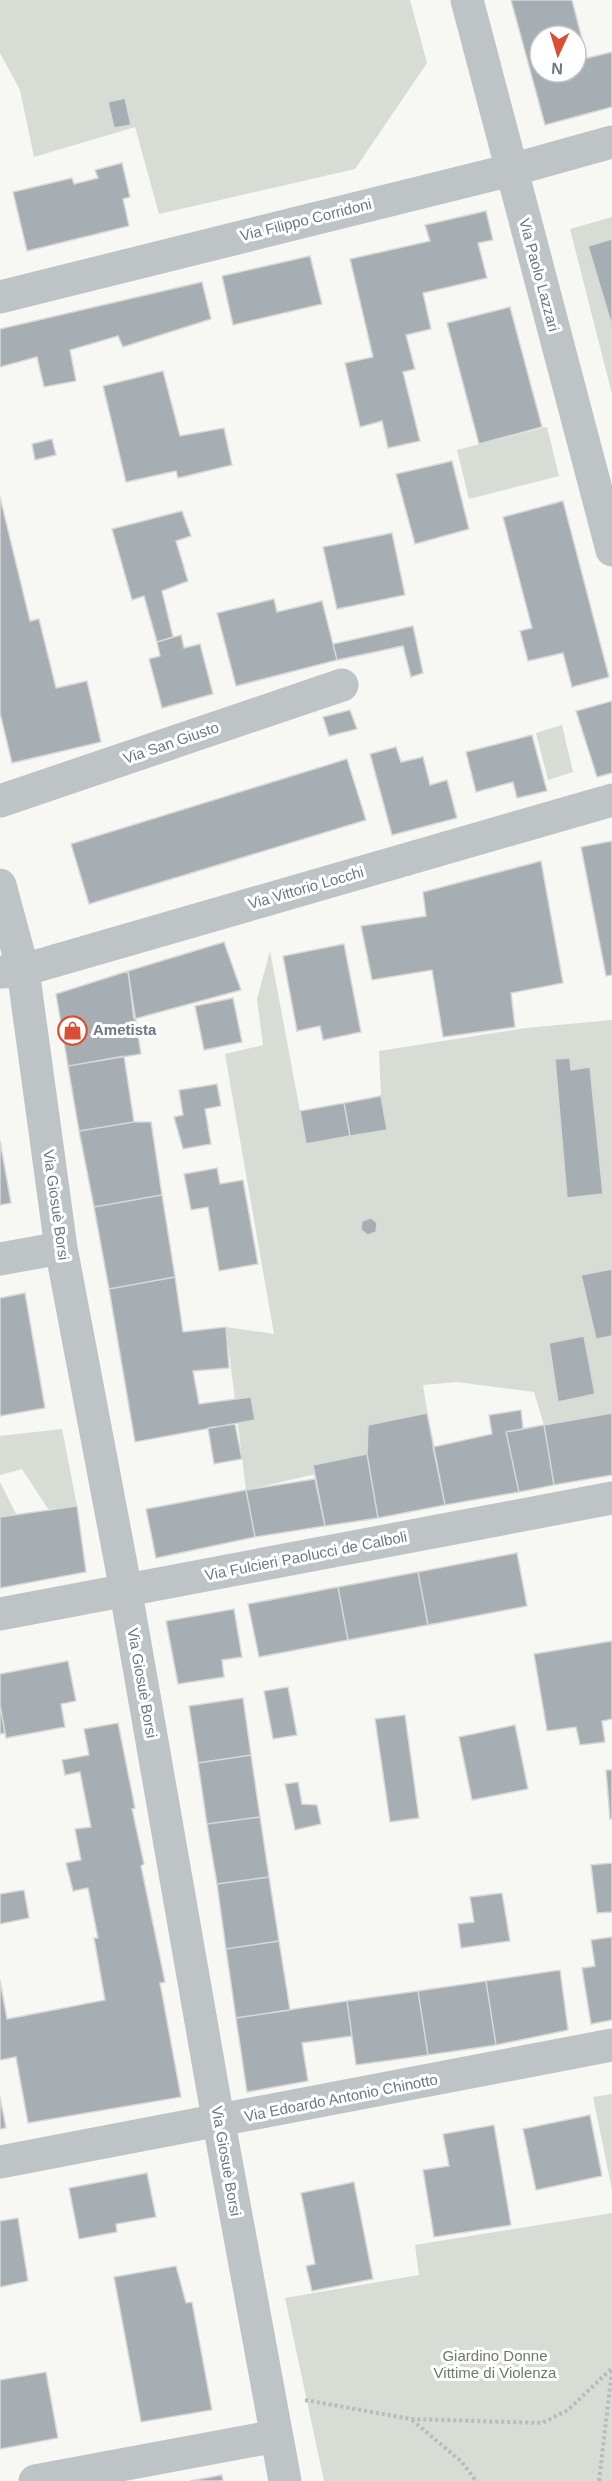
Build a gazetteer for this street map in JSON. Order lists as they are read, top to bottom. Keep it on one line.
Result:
{"streets":{"street":["Via Filippo Corridoni","Via Paolo Lazzari","Via San Giusto","Via Vittorio Locchi","Via Giosuè Borsi","Via Fulcieri Paolucci de Calboli","Via Edoardo Antonio Chinotto"]},"crossings":[["Via Filippo Corridoni","Via Paolo Lazzari"],["Via Vittorio Locchi","Via Giosuè Borsi"],["Via Giosuè Borsi","Via Fulcieri Paolucci de Calboli"],["Via Giosuè Borsi","Via Edoardo Antonio Chinotto"]],"parks":["Giardino Donne Vittime di Violenza"],"places":{"shop":["Ametista"]},"north":"bottom"}
